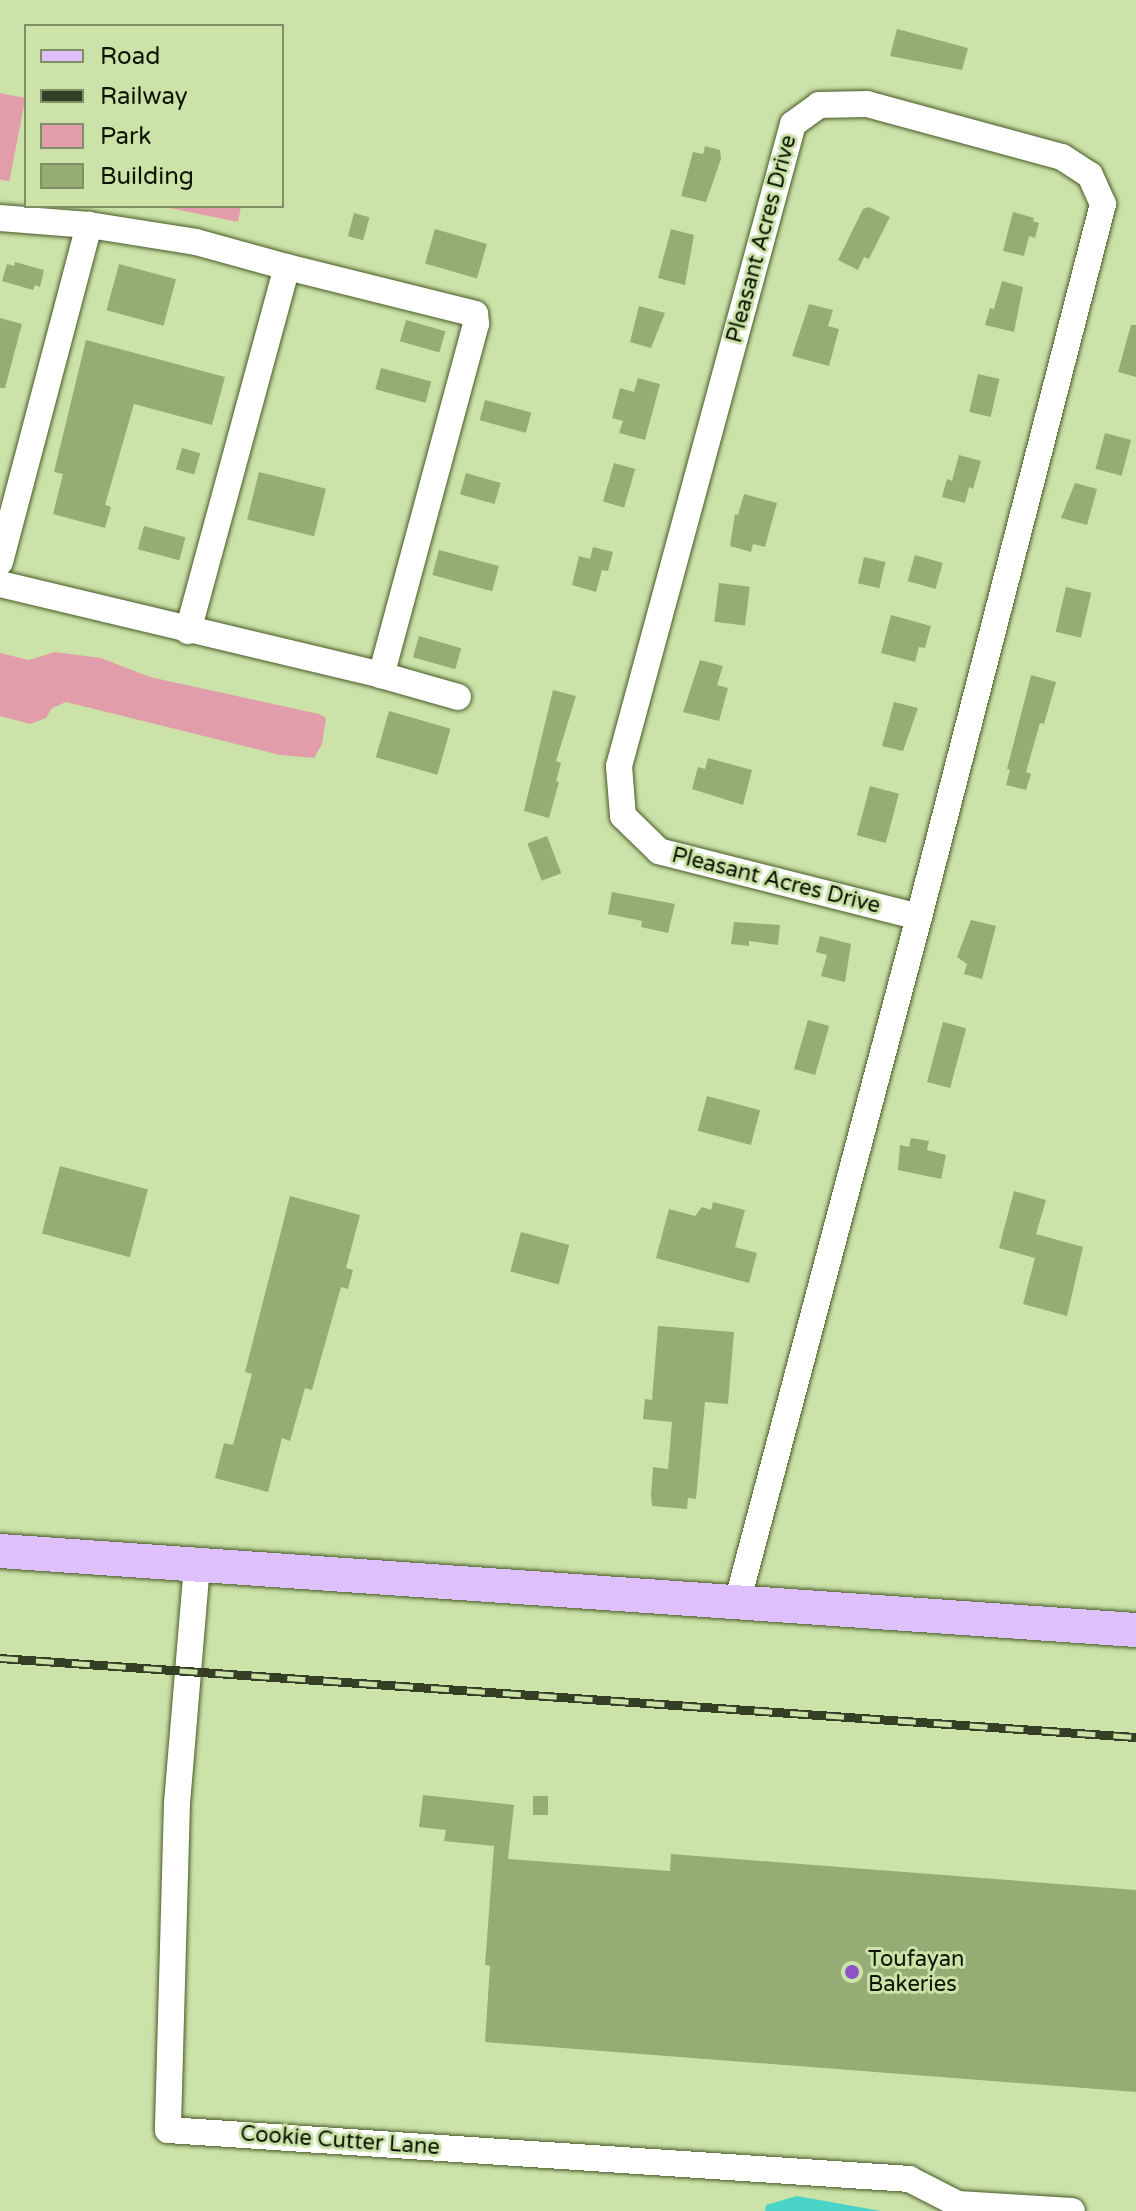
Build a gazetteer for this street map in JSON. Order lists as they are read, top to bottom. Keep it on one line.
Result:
{"streets":{"street":["Pleasant Acres Drive","Cookie Cutter Lane"]},"places":["Toufayan Bakeries"],"legend":["Road","Railway","Park","Building"]}
